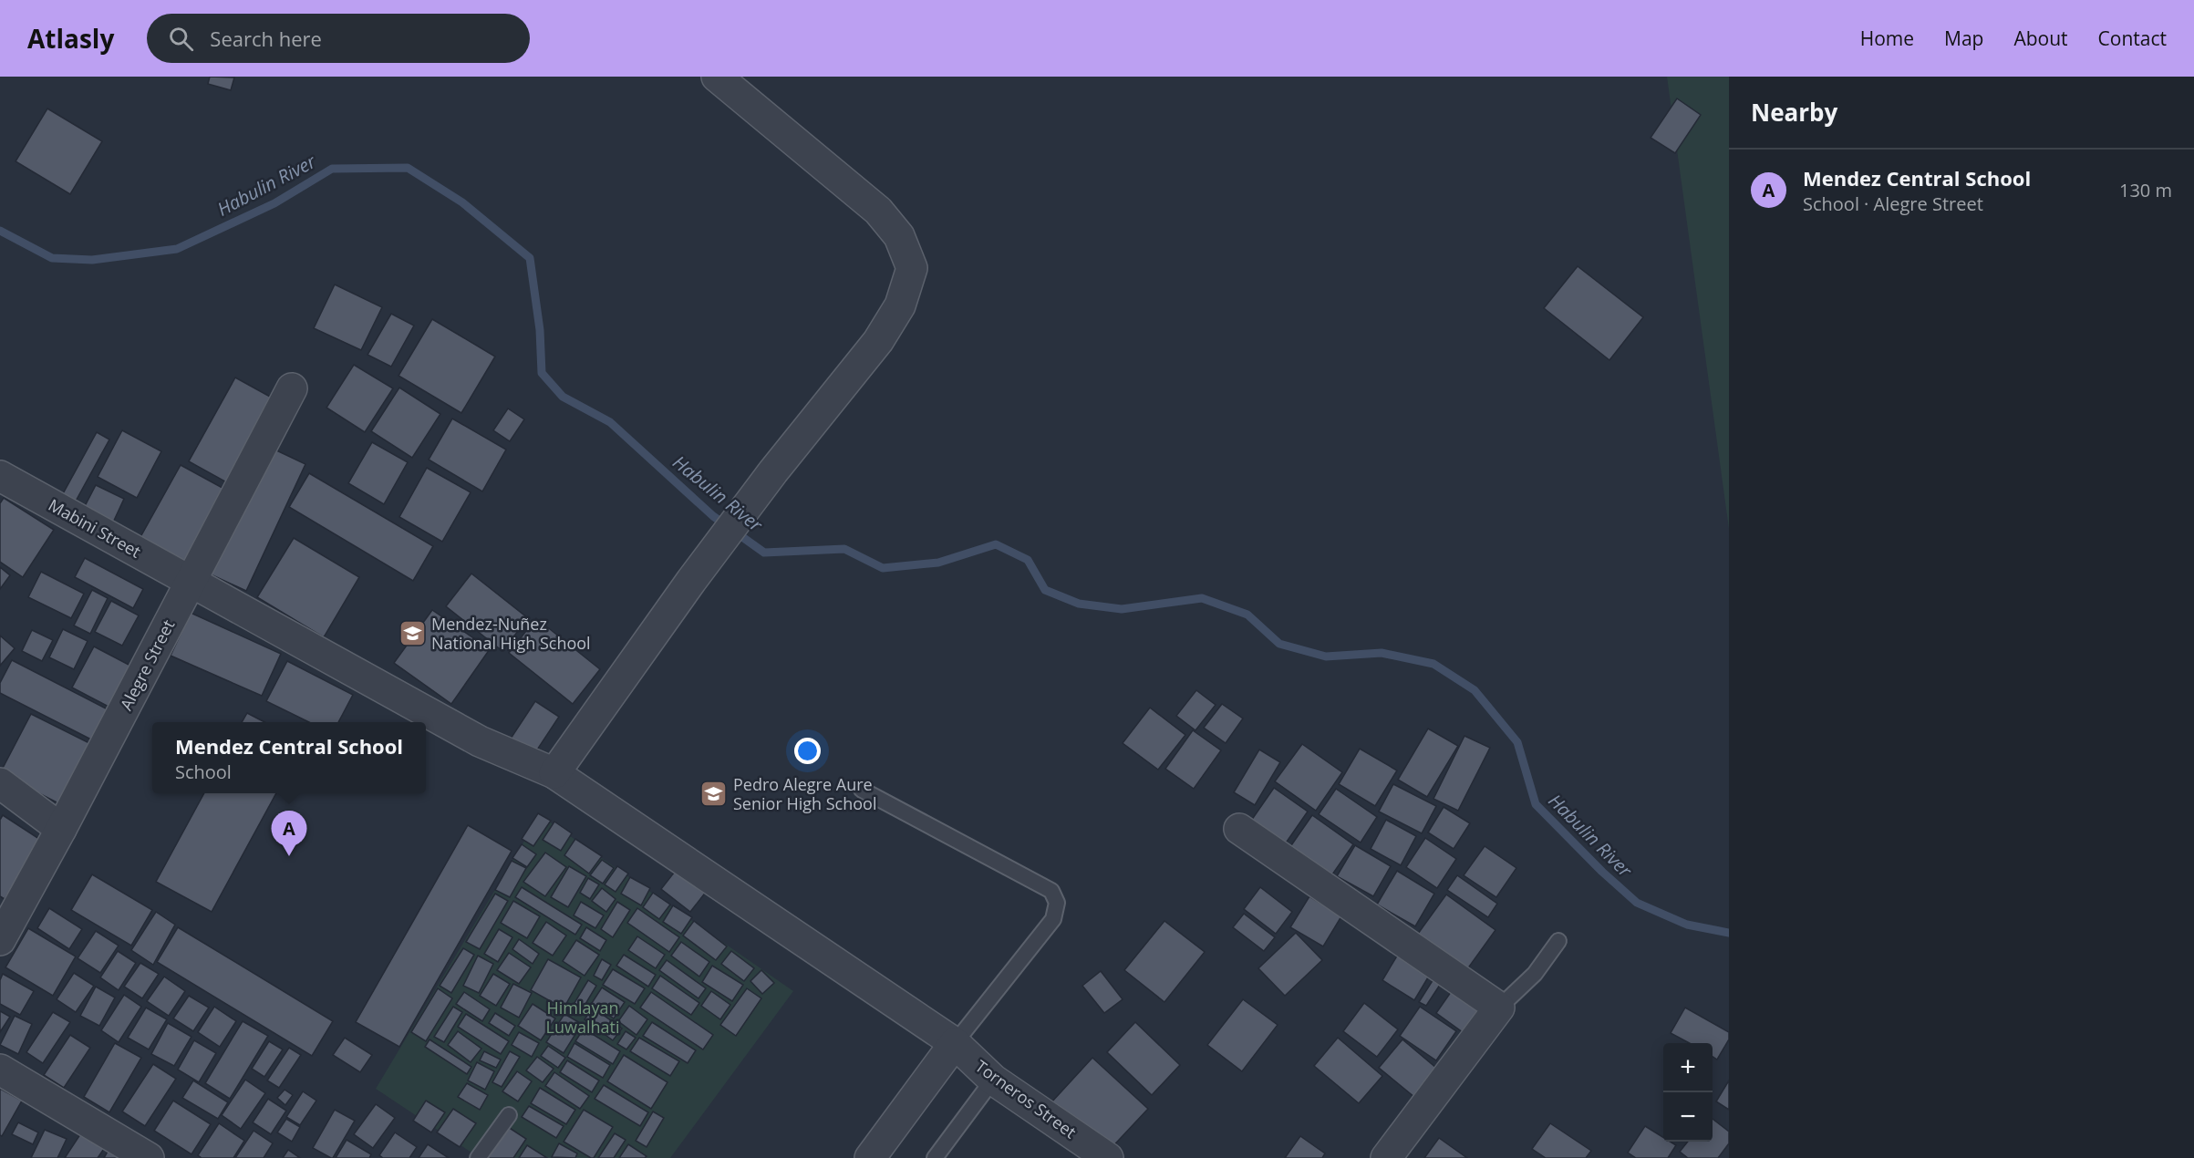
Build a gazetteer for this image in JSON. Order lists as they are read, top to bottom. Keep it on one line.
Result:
{"streets":{"street":["Mabini Street","Alegre Street","Torneros Street"]},"crossings":[["Mabini Street","Alegre Street"],["Mabini Street","Torneros Street"]],"water":["Habulin River"],"parks":["Himlayan Luwalhati"],"places":{"school or university":["Mendez-Nuñez National High School","Pedro Alegre Aure Senior High School"]},"page":{"header":"Atlasly","search":"Search here","nav":["Home","Map","About","Contact"],"heading":"Nearby","list":[{"mark":"A","name":"Mendez Central School","note":"School · Alegre Street","value":"130 m"}],"popup":["Mendez Central School","School"],"pins":"A","map_buttons":["+","−"]}}
